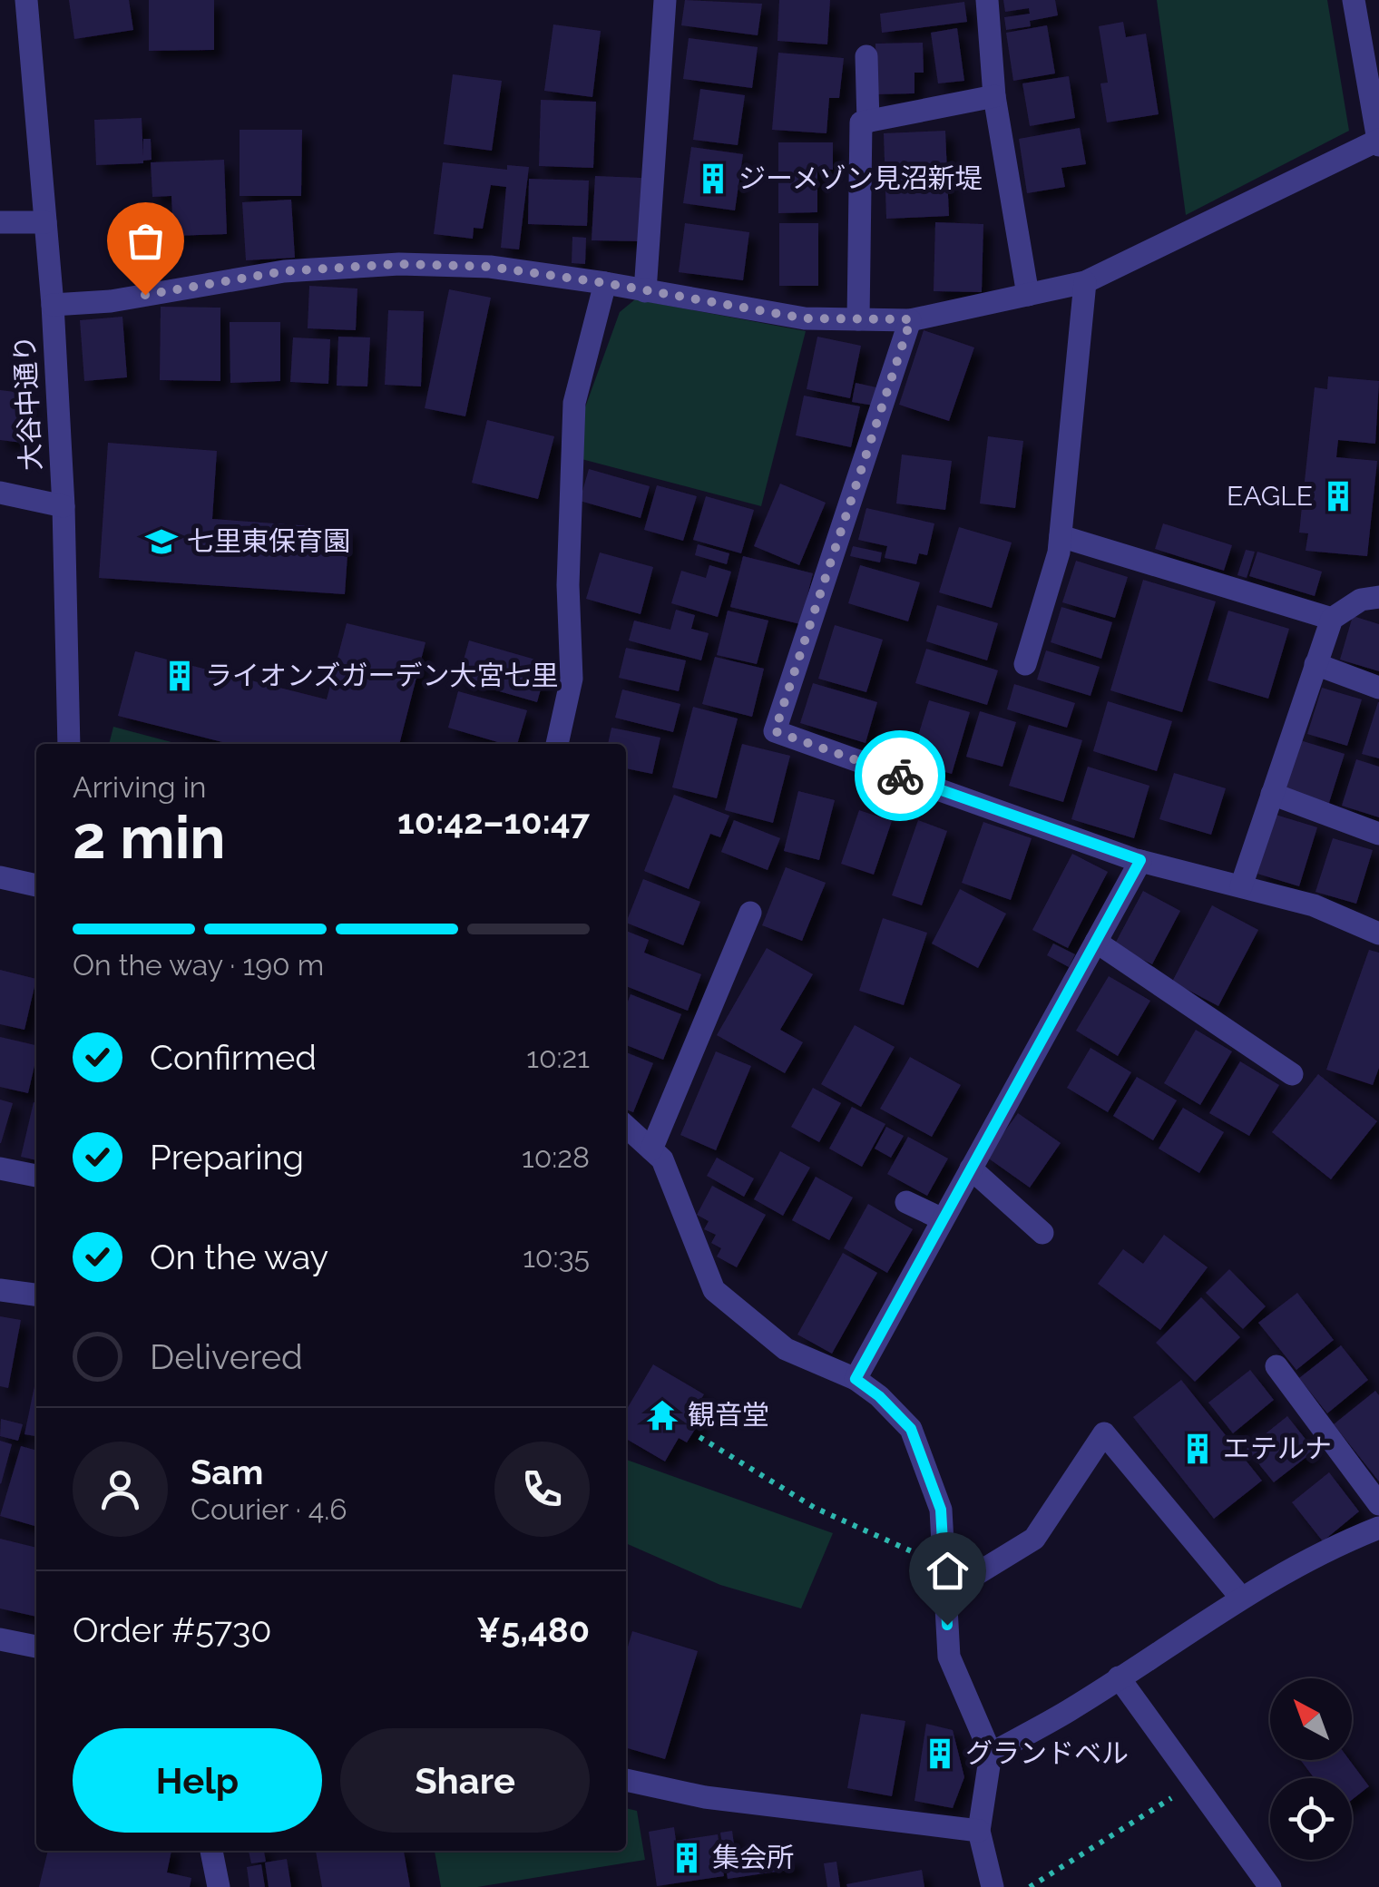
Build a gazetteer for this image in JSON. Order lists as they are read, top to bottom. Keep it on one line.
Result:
{"streets":{"street":["大谷中通り"]},"places":{"building":["ジーメゾン見沼新堤","EAGLE","ライオンズガーデン大宮七里","エテルナ","グランドベル","集会所"],"school or university":["七里東保育園"],"temple":["観音堂"]},"north":"top left","page":{"heading":["2 min","Arriving in","10:42–10:47"],"panel":["Sam","Courier · 4.6","Order #5730","¥5,480"],"bar":"On the way · 190 m","list":[["Confirmed","10:21"],["Preparing","10:28"],["On the way","10:35"],"Delivered"],"buttons":["Help","Share"]}}
